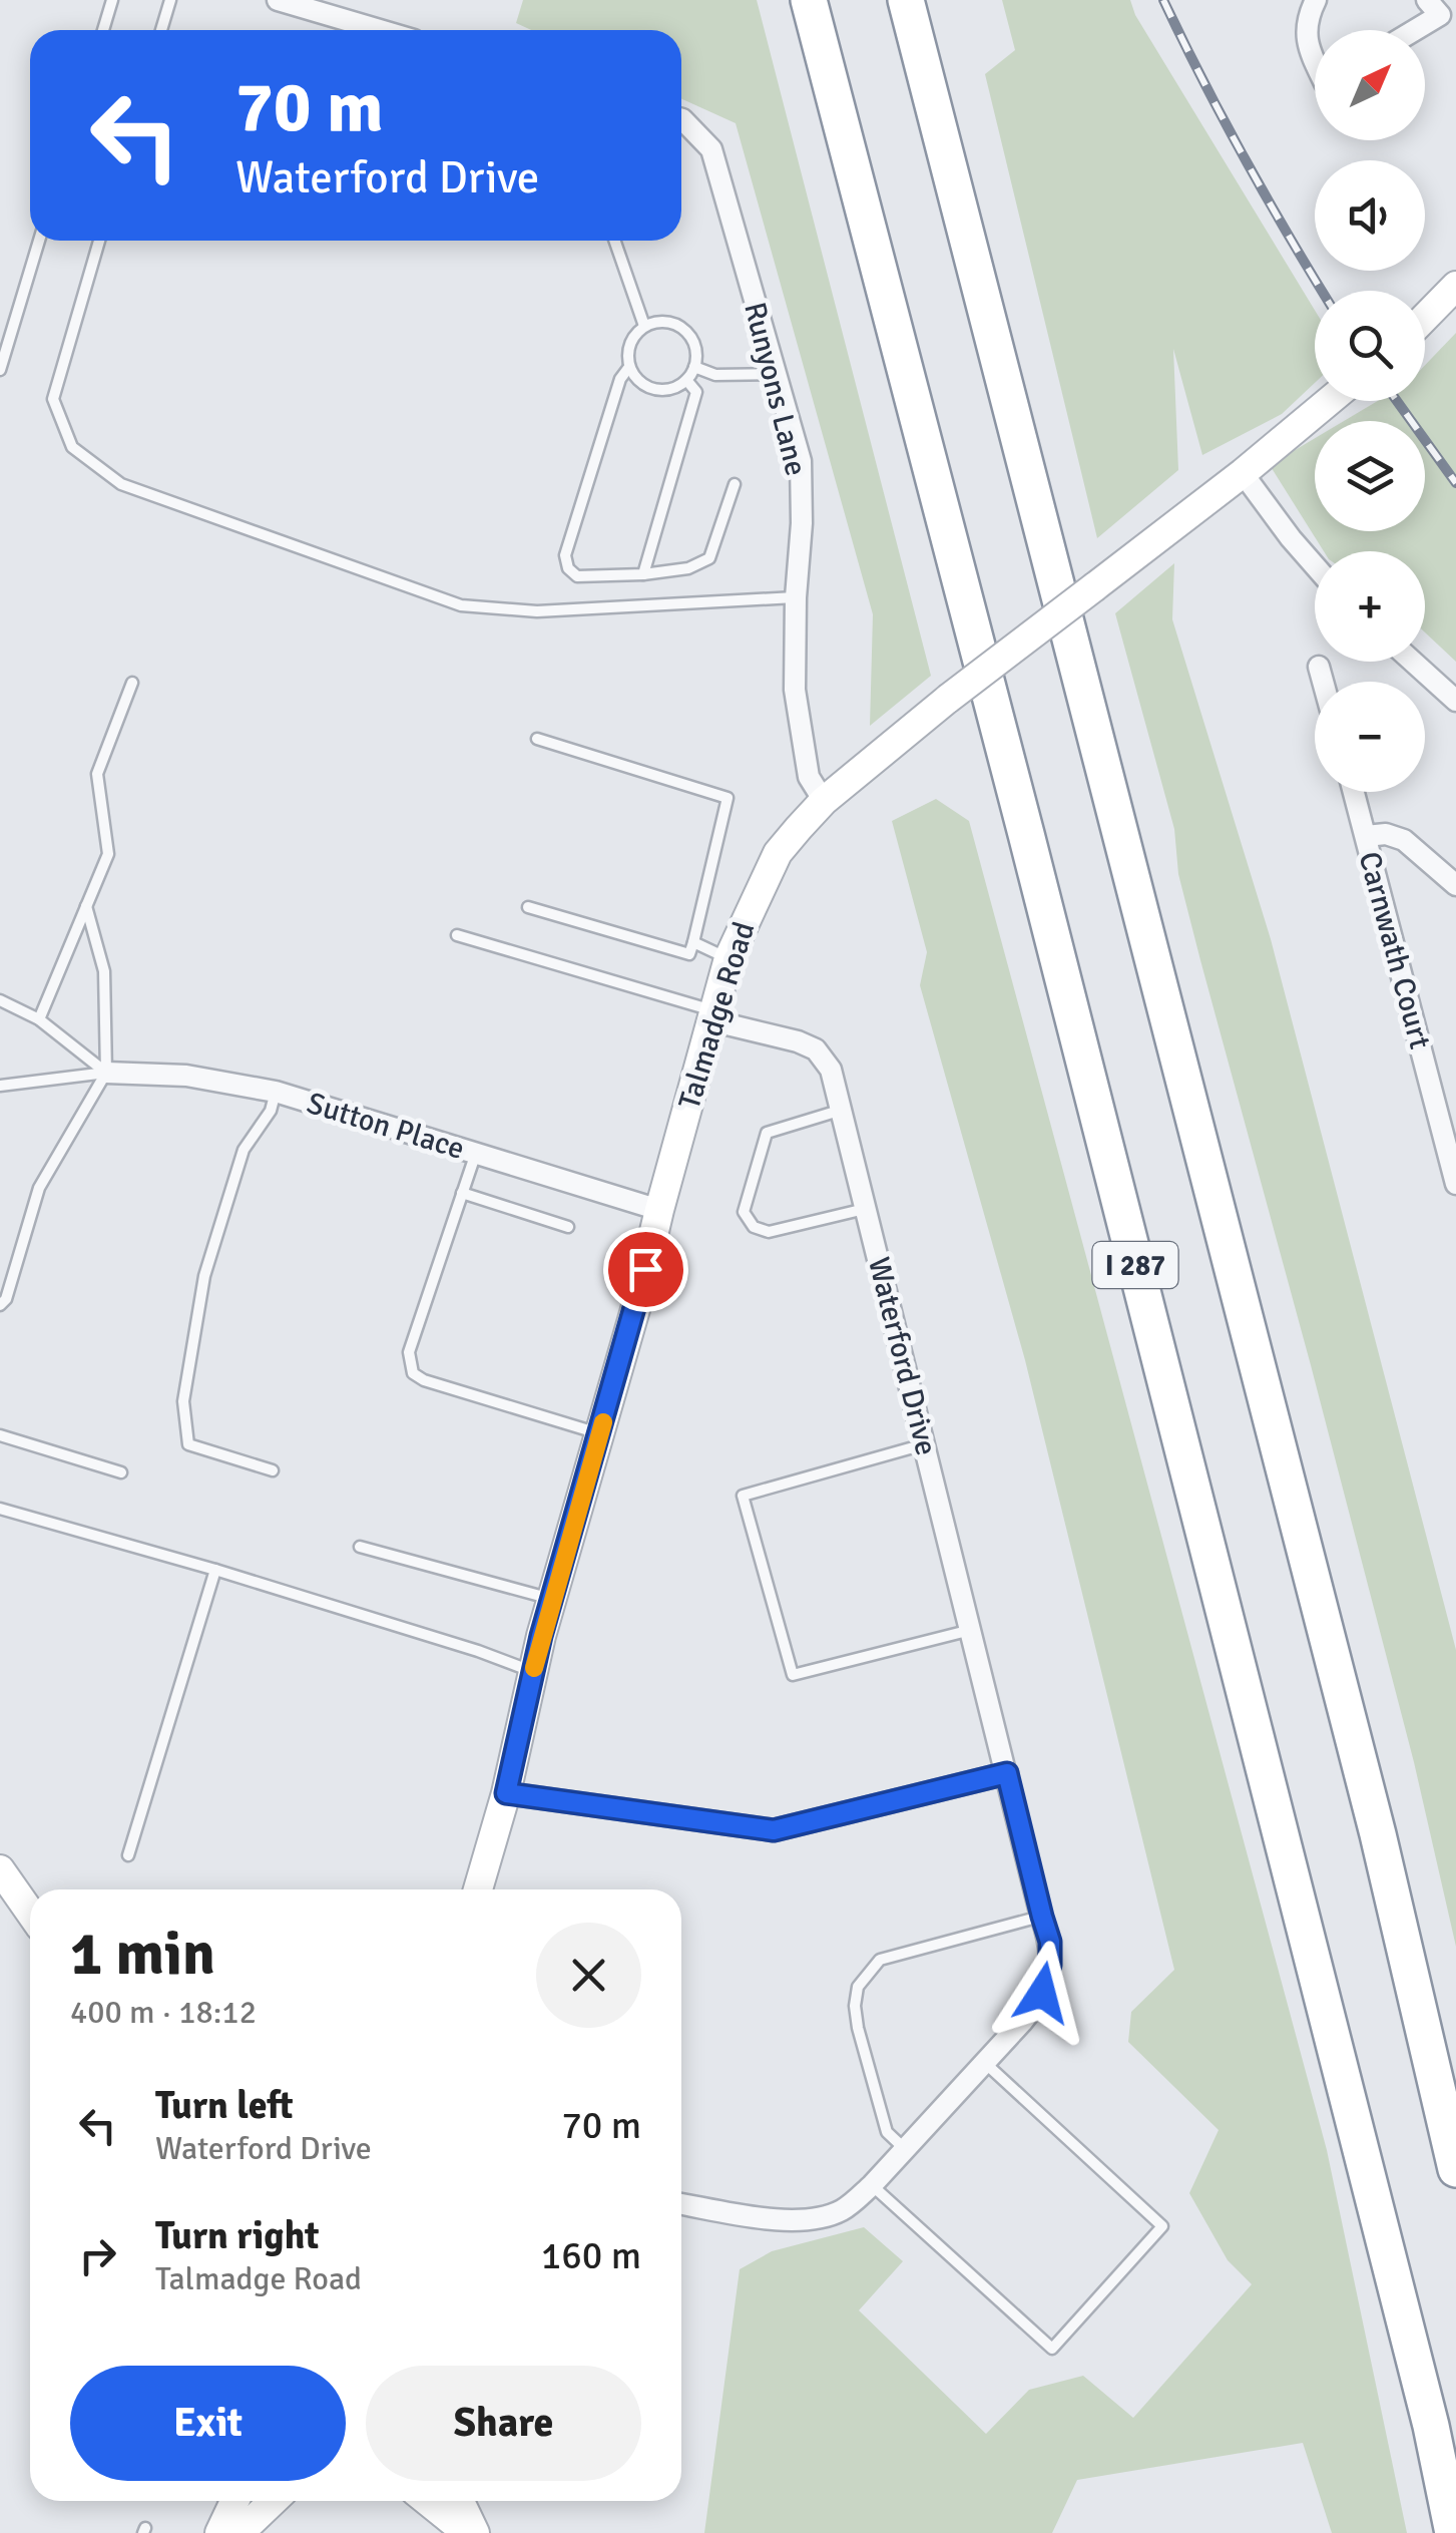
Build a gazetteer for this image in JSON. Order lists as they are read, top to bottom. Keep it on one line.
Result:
{"streets":{"highway":["I 287"],"street":["Runyons Lane","Carnwath Court","Talmadge Road","Sutton Place","Waterford Drive"]},"crossings":[["Runyons Lane","Talmadge Road"],["Talmadge Road","Sutton Place"],["Talmadge Road","Waterford Drive"]],"north":"top right","page":{"map_buttons":["+","−"],"turn":["70 m","Waterford Drive"],"heading":["1 min","400 m · 18:12"],"list":[{"name":"Turn left","note":"Waterford Drive","value":"70 m"},{"name":"Turn right","note":"Talmadge Road","value":"160 m"}],"buttons":["Exit","Share"]}}
